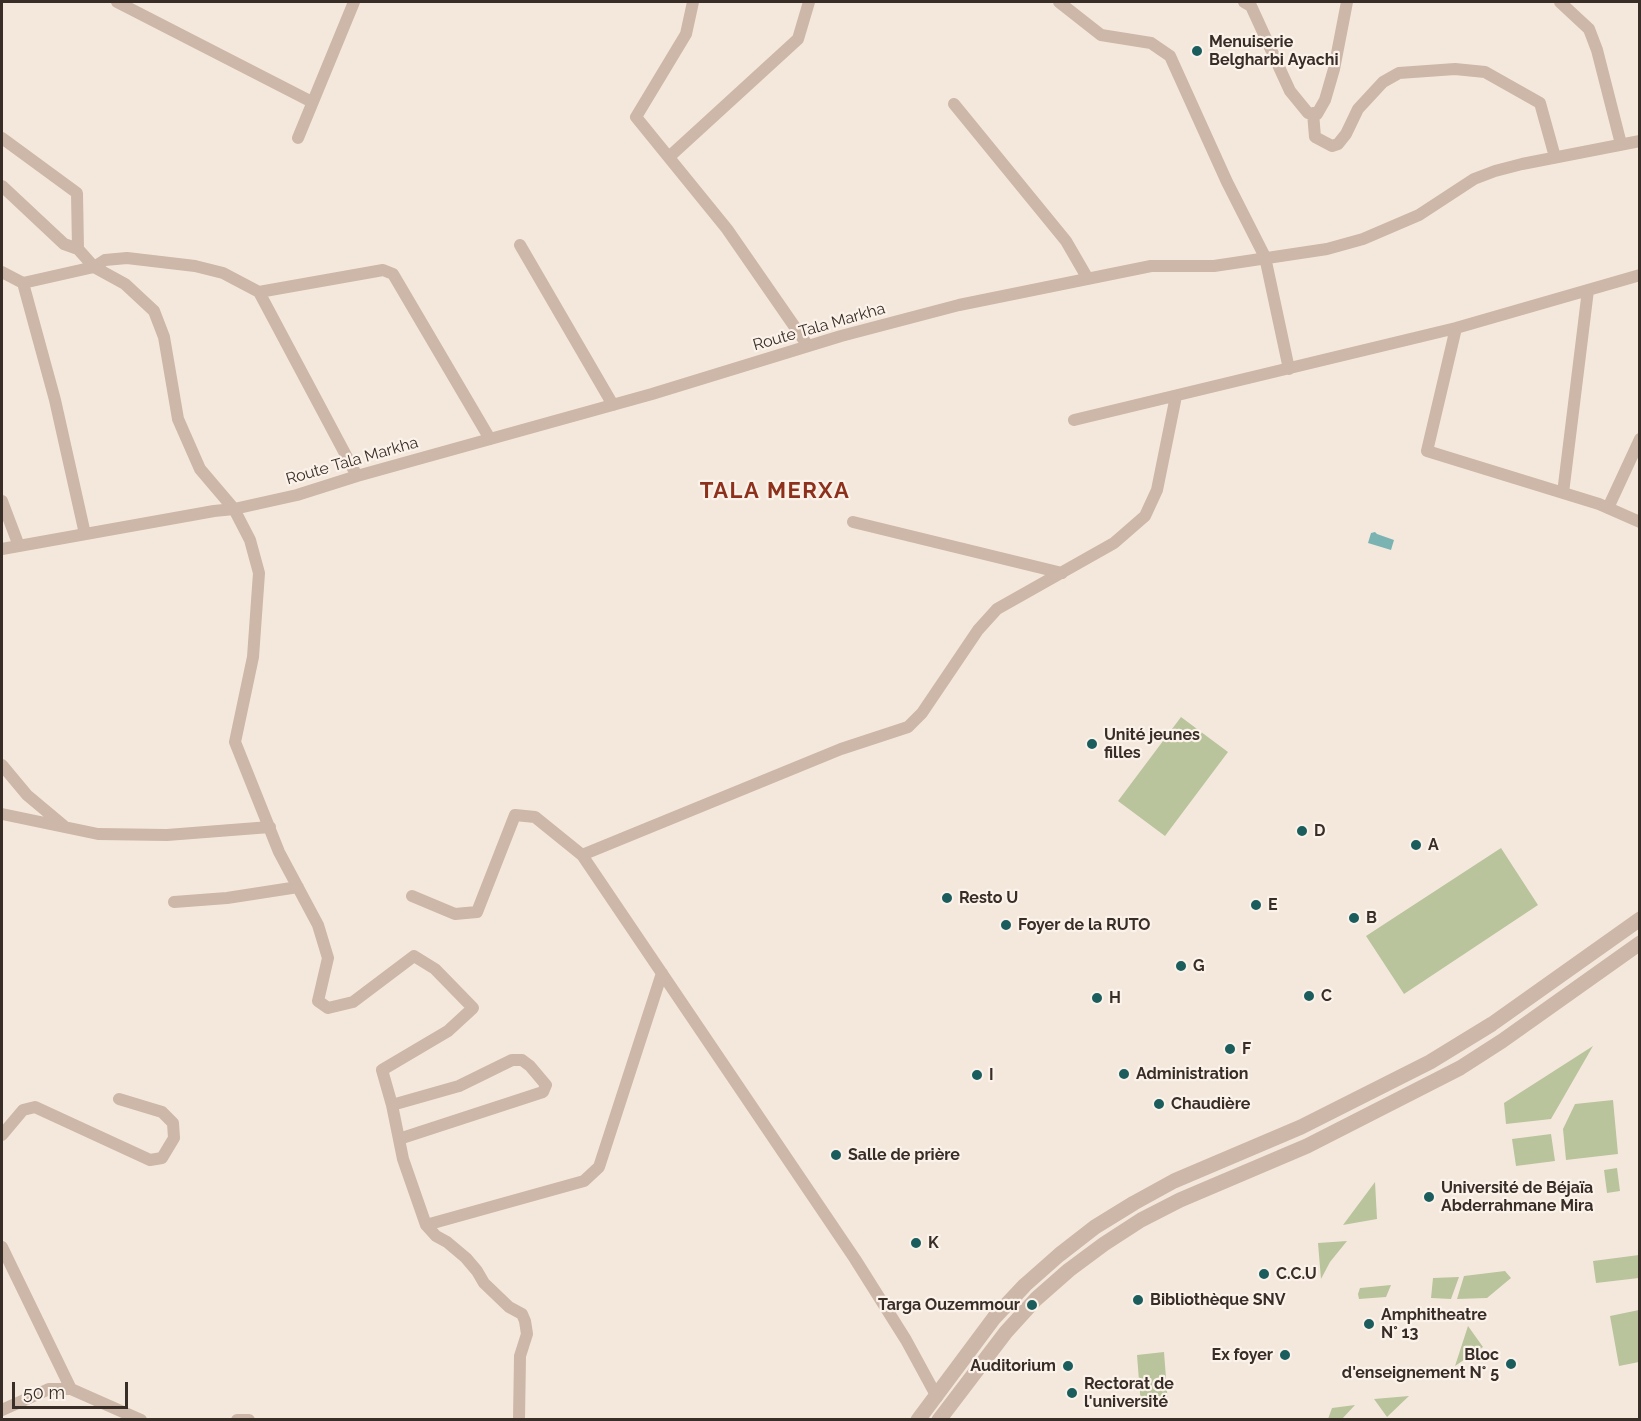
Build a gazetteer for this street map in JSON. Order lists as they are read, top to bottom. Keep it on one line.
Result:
{"streets":{"street":["Route Tala Markha"]},"districts":["TALA MERXA"],"places":["Menuiserie Belgharbi Ayachi","Unité jeunes filles","D","A","Resto U","E","B","Foyer de la RUTO","G","C","H","F","Administration","I","Chaudière","Salle de prière","Université de Béjaïa Abderrahmane Mira","K","C.C.U","Bibliothèque SNV","Targa Ouzemmour","Amphitheatre N° 13","Ex foyer","Bloc d'enseignement N° 5","Auditorium","Rectorat de l'université"],"scale_bar":"50 m"}
